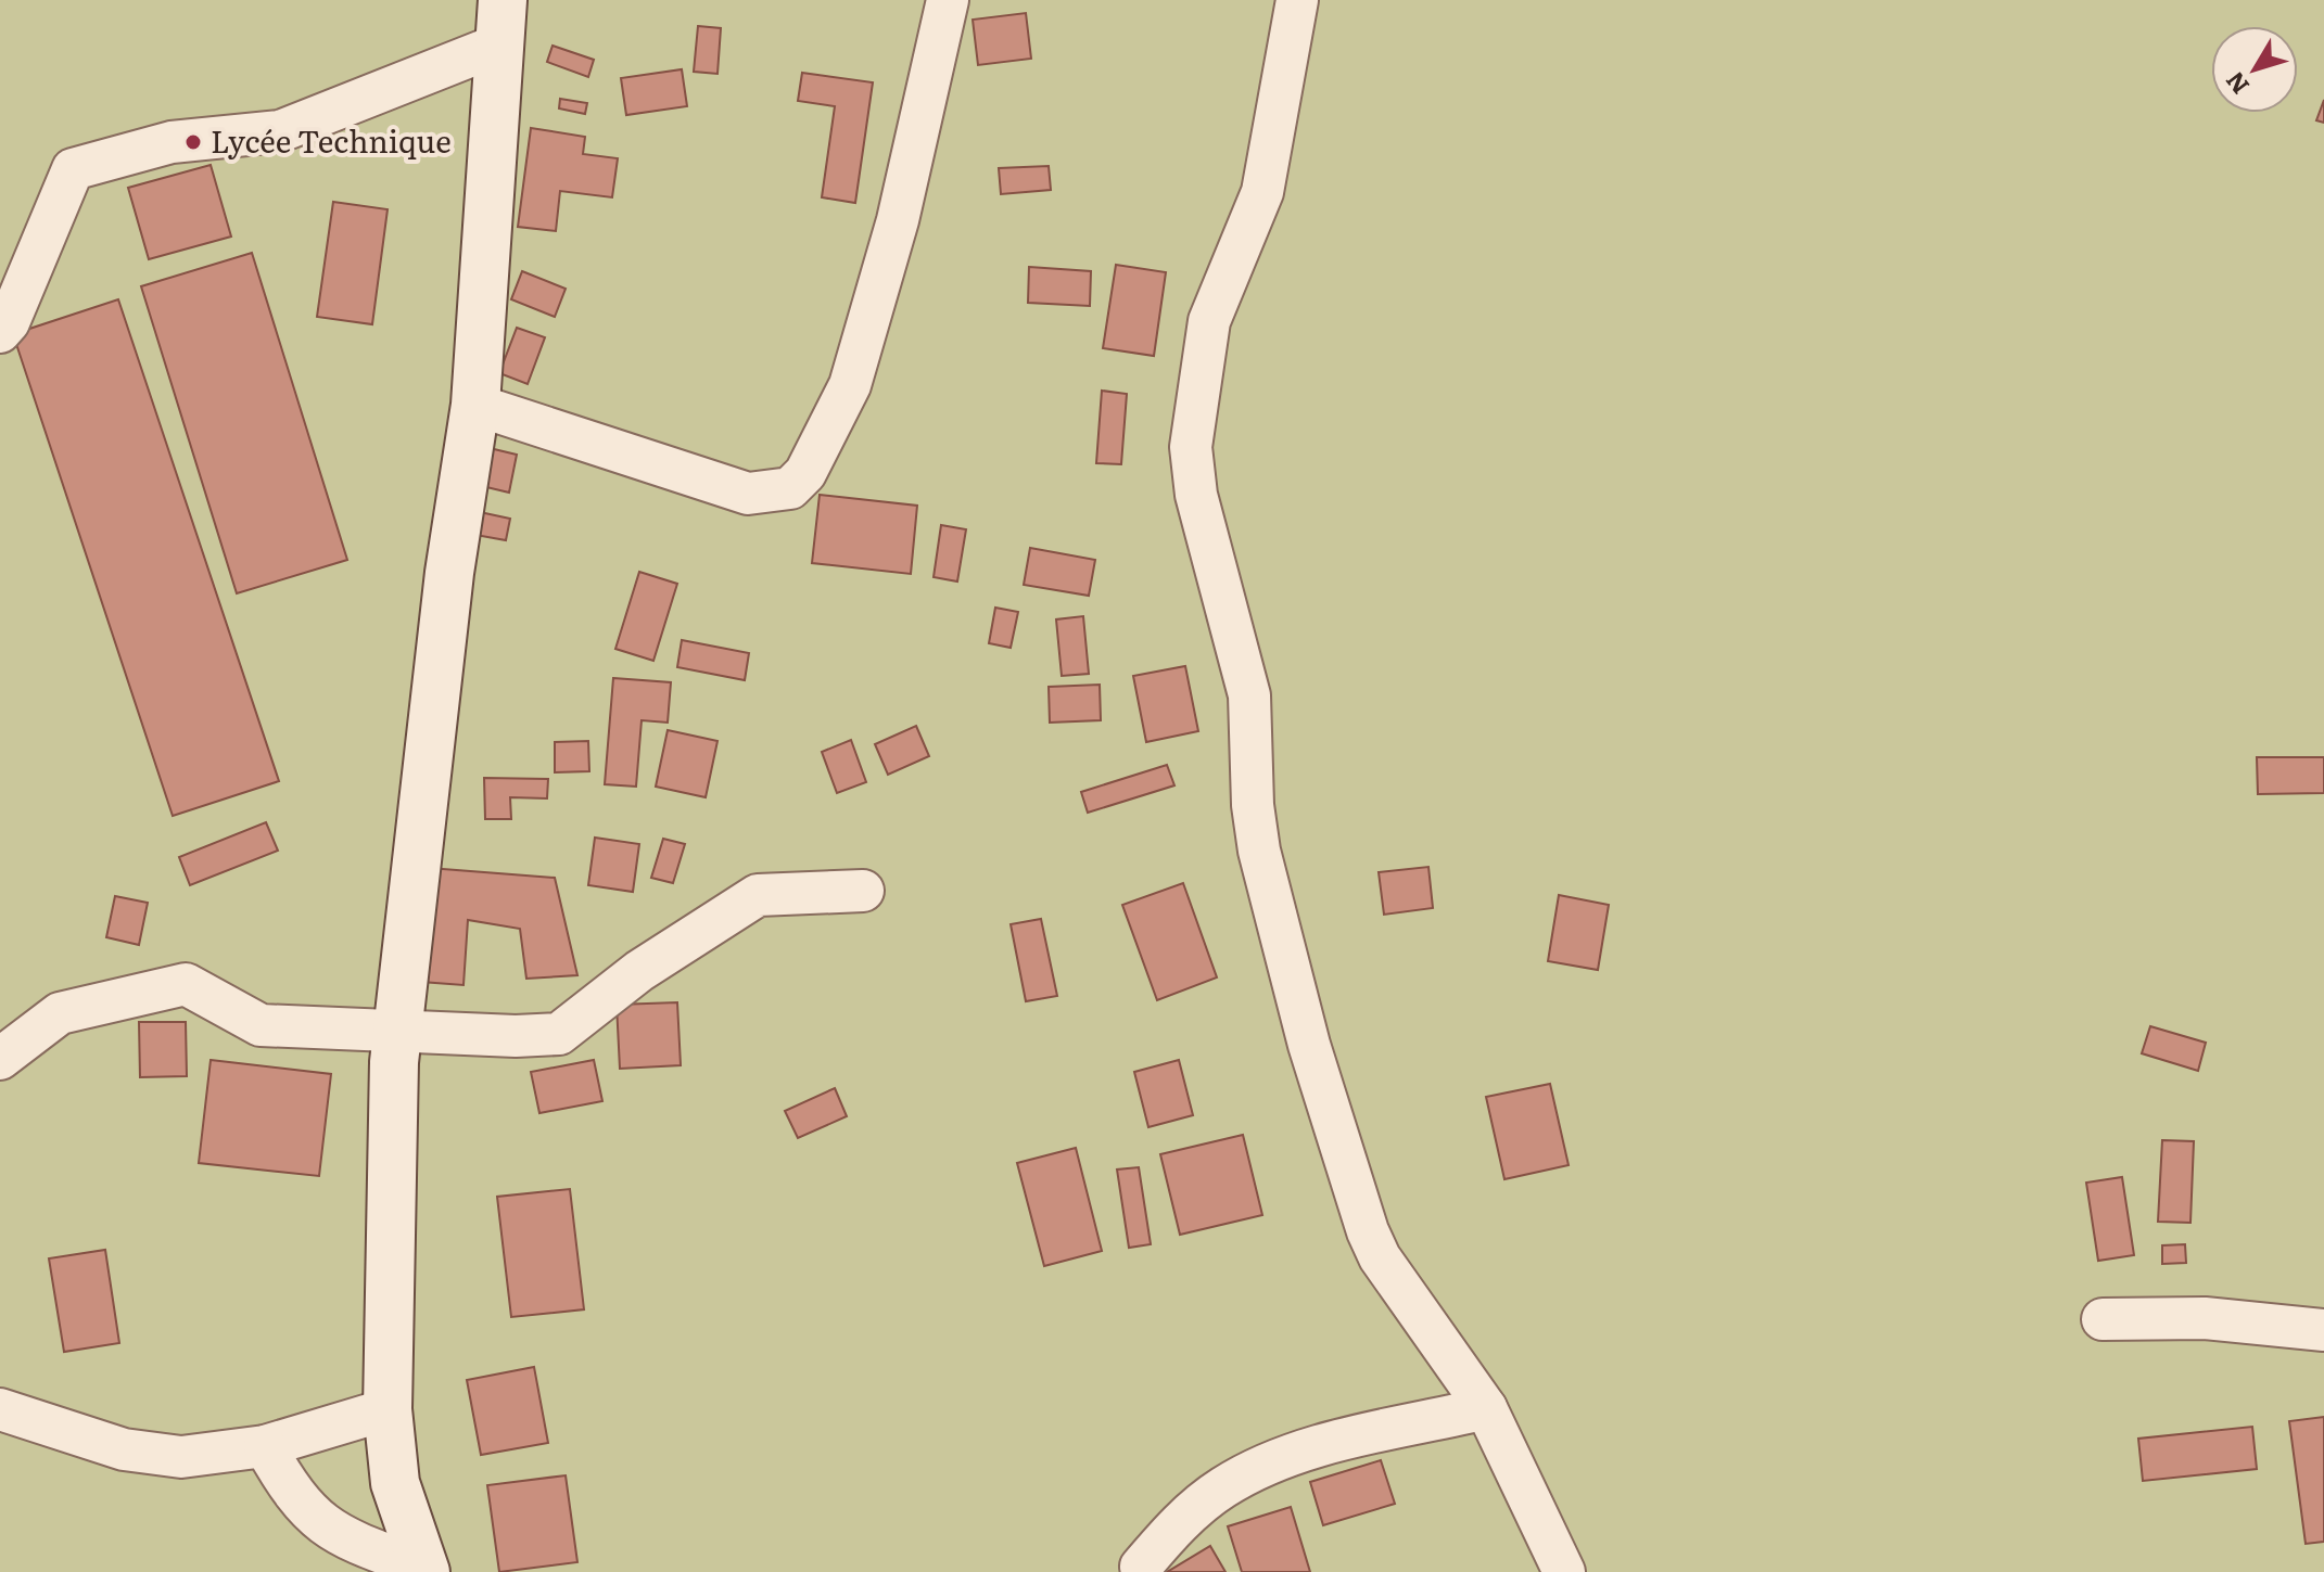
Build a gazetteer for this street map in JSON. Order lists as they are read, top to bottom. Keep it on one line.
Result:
{"places":["Lycée Technique"],"north":"bottom left"}
